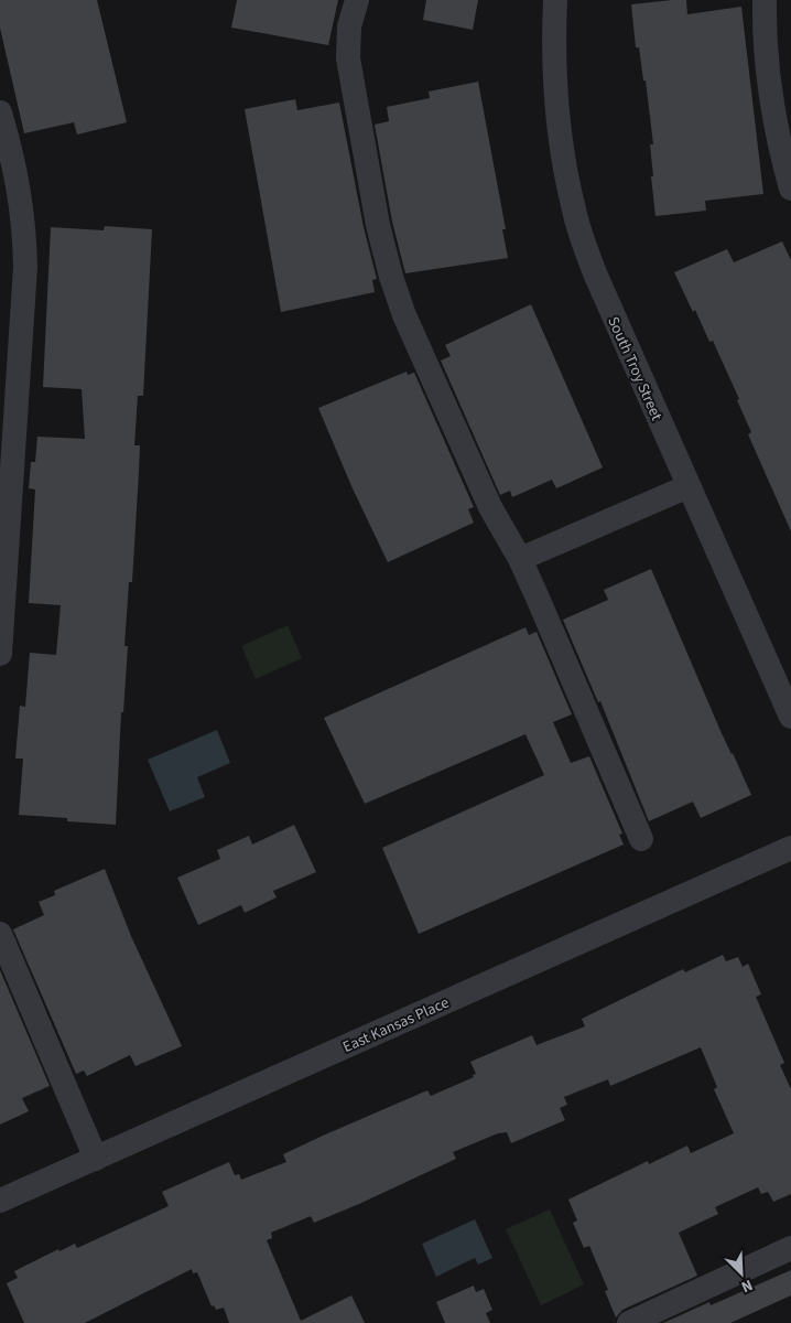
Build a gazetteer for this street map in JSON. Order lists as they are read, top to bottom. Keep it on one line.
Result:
{"streets":{"street":["South Troy Street","East Kansas Place"]},"north":"bottom right"}
